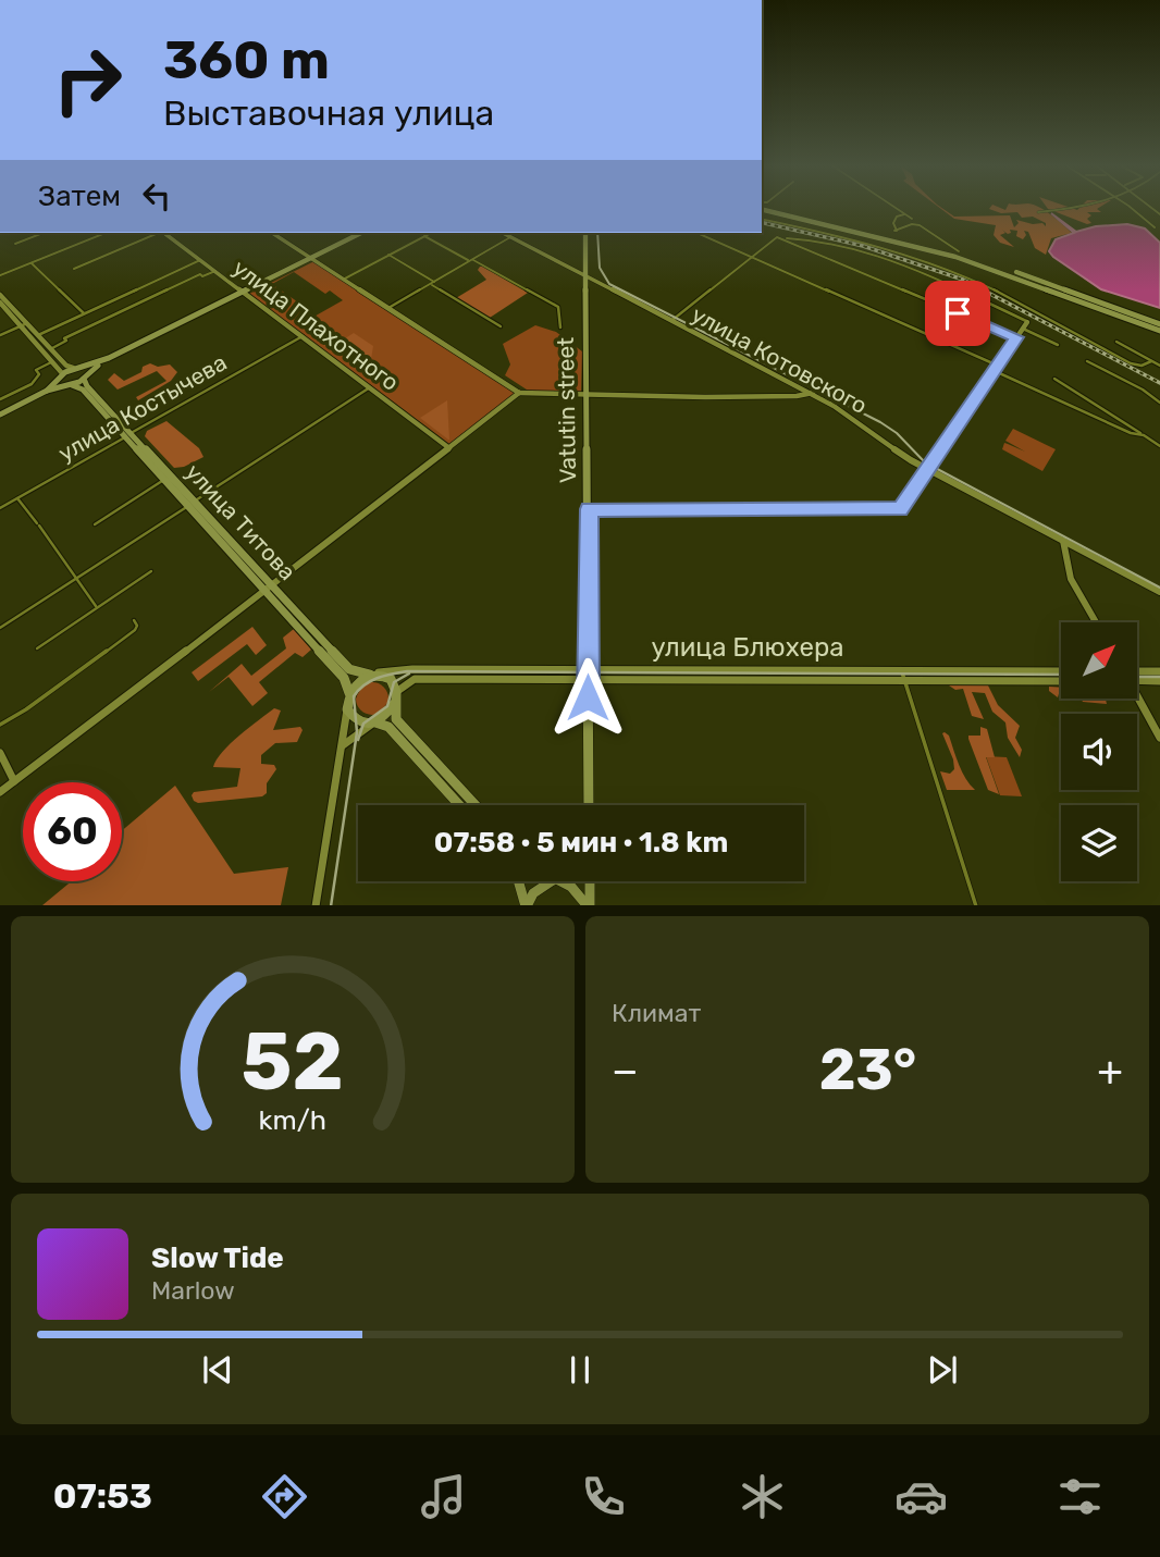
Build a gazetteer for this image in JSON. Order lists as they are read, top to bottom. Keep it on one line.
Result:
{"streets":{"main road":["улица Котовского","Vatutin street","улица Титова"],"street":["улица Плахотного","улица Костычева","улица Блюхера"]},"crossings":[["улица Плахотного","улица Костычева"],["улица Котовского","Vatutin street"],["улица Костычева","улица Титова"],["Vatutin street","улица Блюхера"],["улица Титова","улица Блюхера"]],"north":"top right","page":{"turn":["360 m","Выставочная улица"],"then":"Затем","limit":"60","trip":"07:58 · 5 мин · 1.8 km","tile":"Климат","heat":["−","23°","+"],"song":["Slow Tide","Marlow"],"tabs":"07:53","gauge":["52","km/h"]}}
